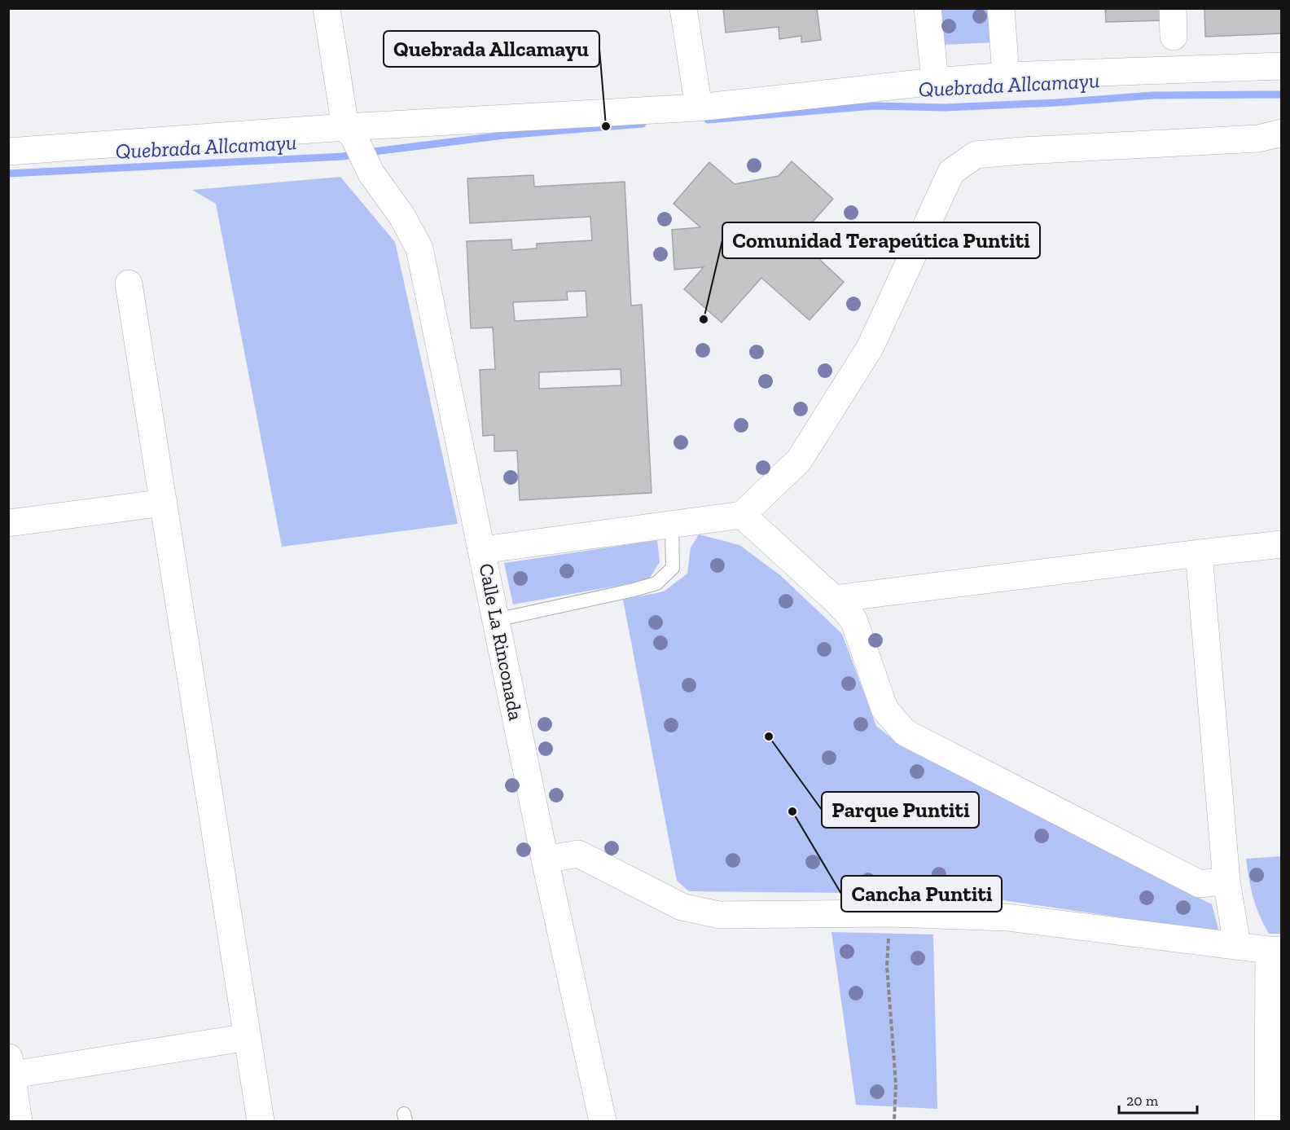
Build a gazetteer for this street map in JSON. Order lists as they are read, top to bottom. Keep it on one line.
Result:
{"streets":{"street":["Calle La Rinconada"]},"water":["Quebrada Allcamayu"],"places":["Quebrada Allcamayu","Comunidad Terapeútica Puntiti","Parque Puntiti","Cancha Puntiti"],"scale_bar":"20 m"}
